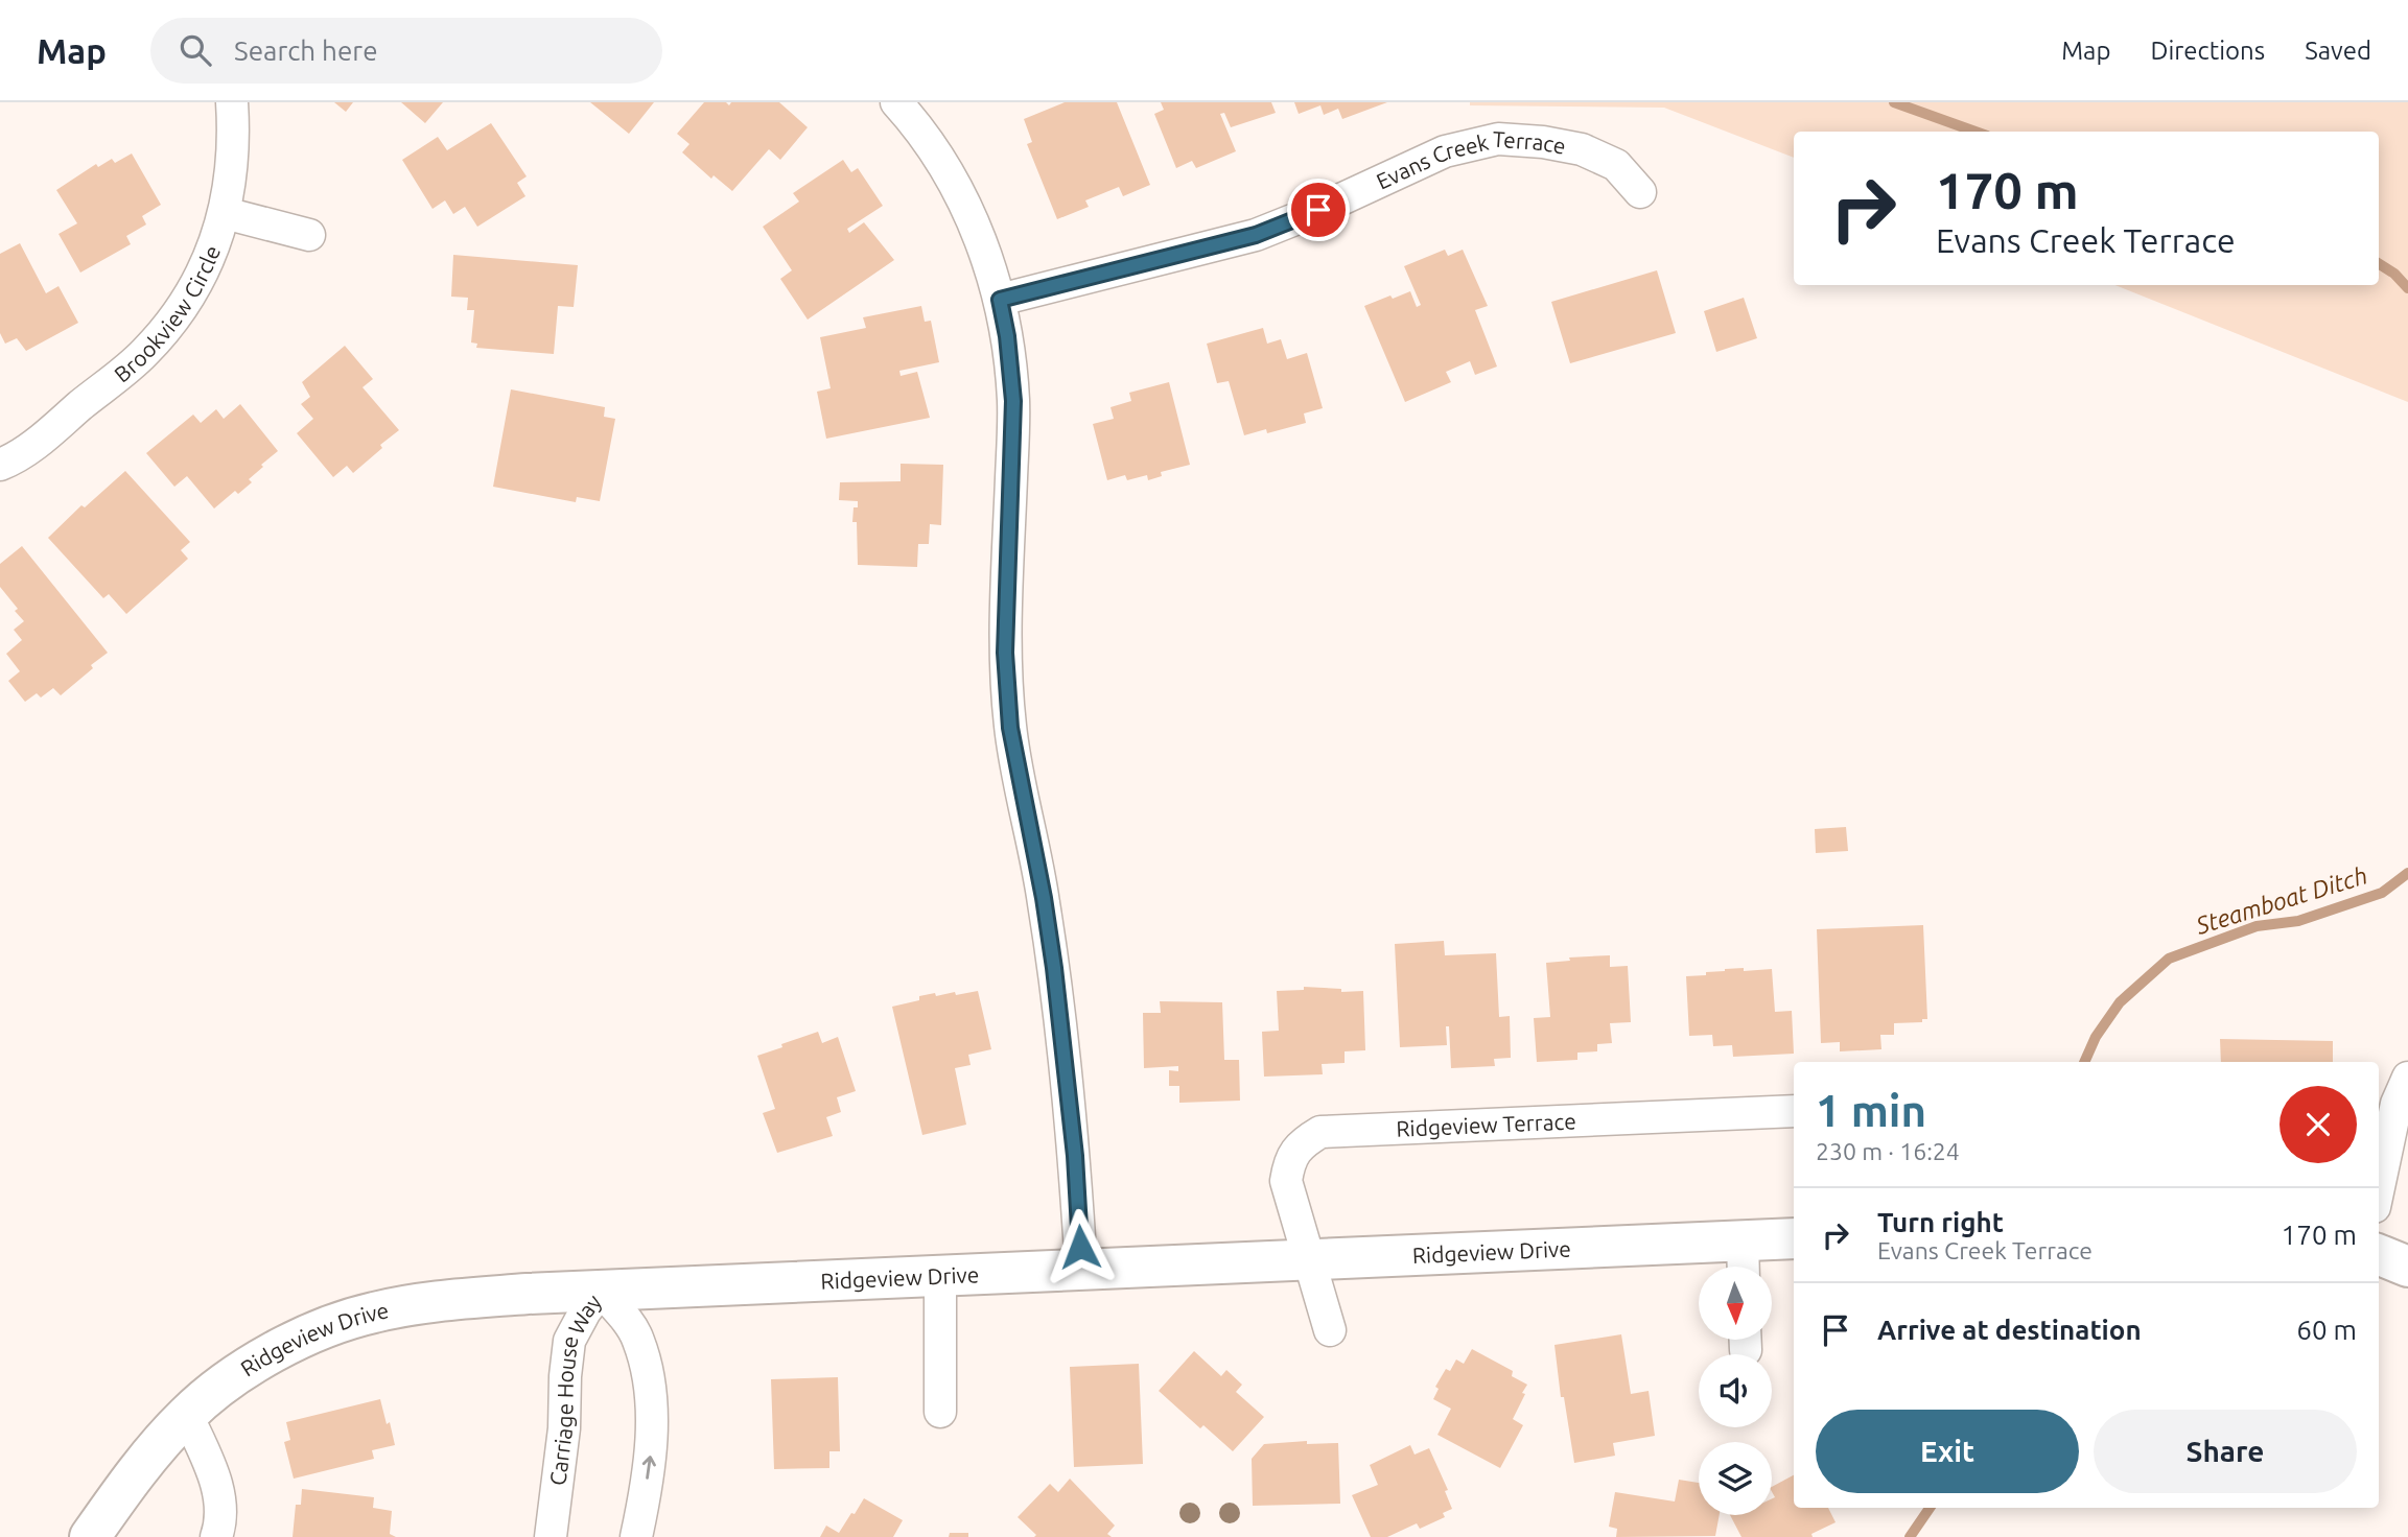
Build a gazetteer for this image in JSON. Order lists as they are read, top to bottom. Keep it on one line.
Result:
{"streets":{"street":["Evans Creek Terrace","Brookview Circle","Ridgeview Terrace","Ridgeview Drive","Carriage House Way"]},"crossings":[["Ridgeview Terrace","Ridgeview Drive"],["Ridgeview Drive","Carriage House Way"]],"water":["Steamboat Ditch"],"north":"bottom","page":{"header":"Map","search":"Search here","nav":["Map","Directions","Saved"],"turn":["170 m","Evans Creek Terrace"],"heading":["1 min","230 m · 16:24"],"list":[{"name":"Turn right","note":"Evans Creek Terrace","value":"170 m"},{"name":"Arrive at destination","value":"60 m"}],"buttons":["Exit","Share"]}}
